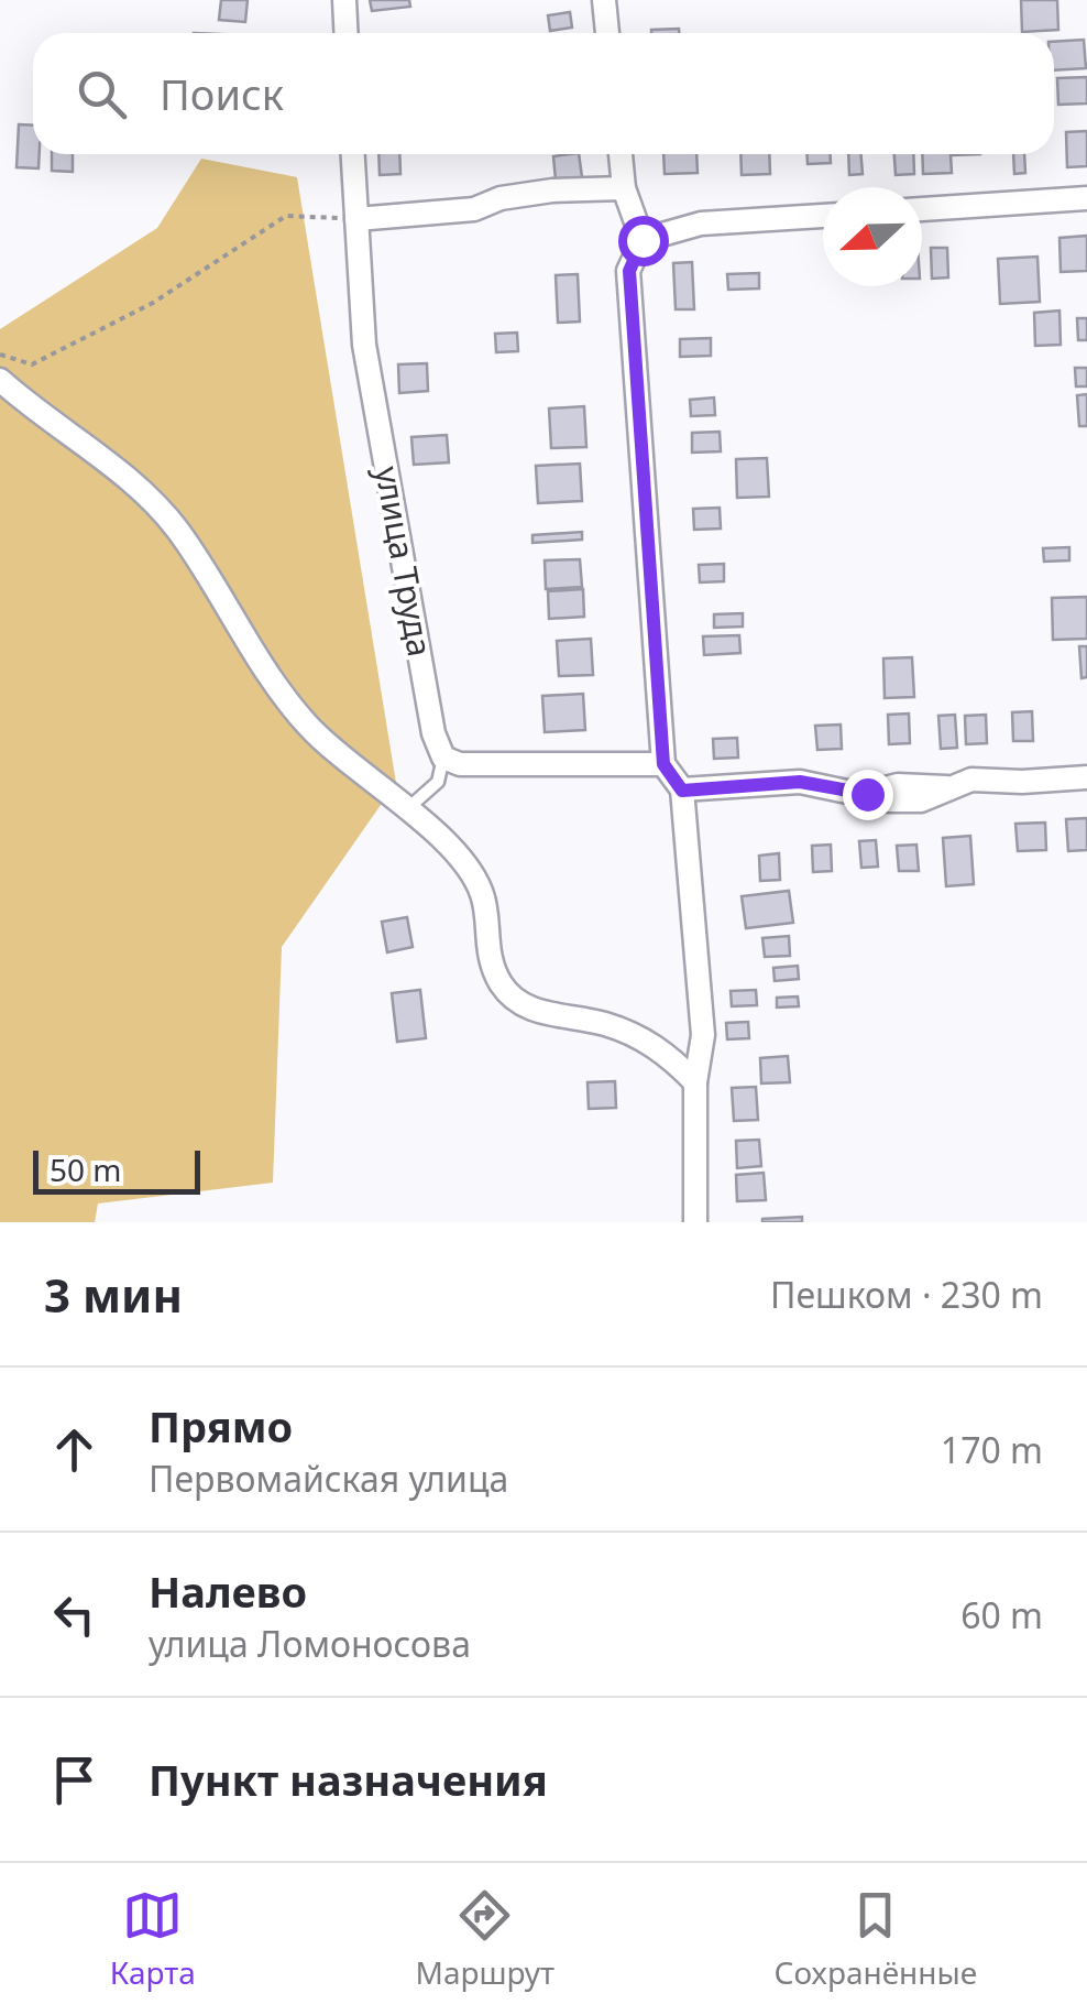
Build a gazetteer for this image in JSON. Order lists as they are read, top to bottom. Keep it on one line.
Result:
{"streets":{"street":["улица Труда"]},"scale_bar":"50 m","north":"left","page":{"search":"Поиск","scale":"50 m","heading":["3 мин","Пешком · 230 m"],"list":[["Прямо","Первомайская улица","170 m"],["Налево","улица Ломоносова","60 m"],"Пункт назначения"],"nav":["Карта","Маршрут","Сохранённые"]}}
